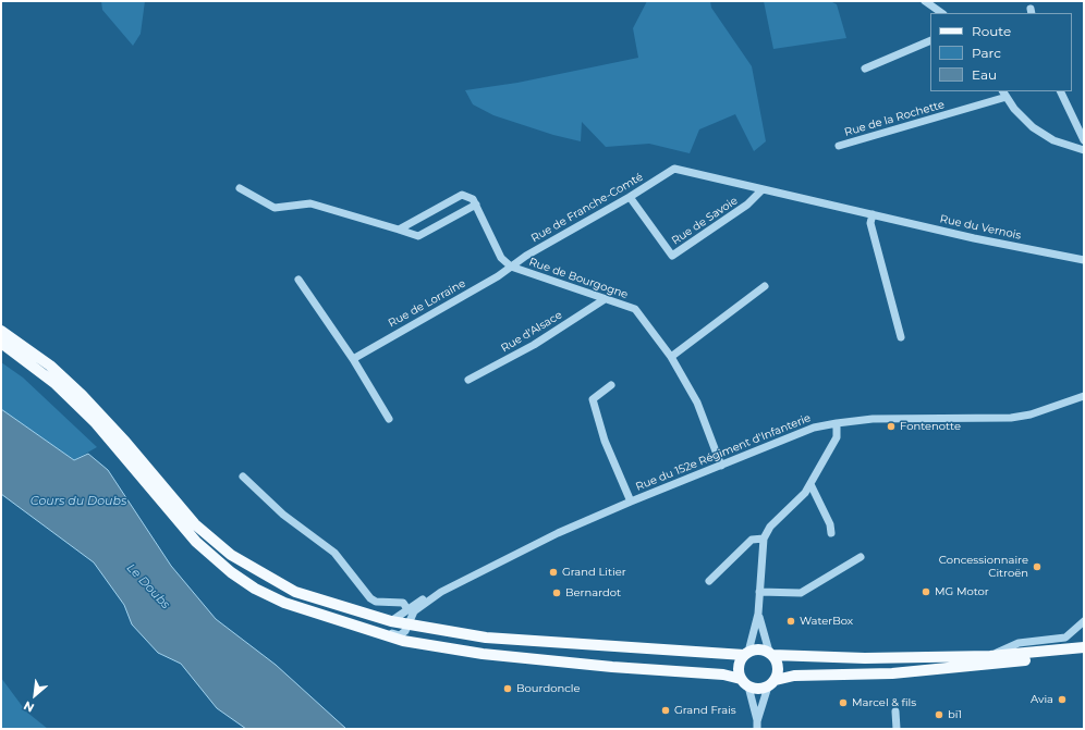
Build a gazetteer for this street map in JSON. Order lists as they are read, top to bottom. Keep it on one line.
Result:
{"streets":{"street":["Rue de la Rochette","Rue de Franche-Comté","Rue de Savoie","Rue du Vernois","Rue de Bourgogne","Rue de Lorraine","Rue d'Alsace","Rue du 152e Régiment d'Infanterie"]},"crossings":[["Rue de Franche-Comté","Rue de Savoie"],["Rue de Franche-Comté","Rue du Vernois"],["Rue de Franche-Comté","Rue de Bourgogne"],["Rue de Franche-Comté","Rue de Lorraine"],["Rue de Savoie","Rue du Vernois"],["Rue de Bourgogne","Rue de Lorraine"],["Rue de Bourgogne","Rue d'Alsace"],["Rue de Bourgogne","Rue du 152e Régiment d'Infanterie"]],"water":["Cours du Doubs","Le Doubs"],"places":["Fontenotte","Concessionnaire Citroën","Grand Litier","MG Motor","Bernardot","WaterBox","Bourdoncle","Avia","Marcel & fils","Grand Frais","bi1"],"legend":["Route","Parc","Eau"],"north":"bottom left"}
